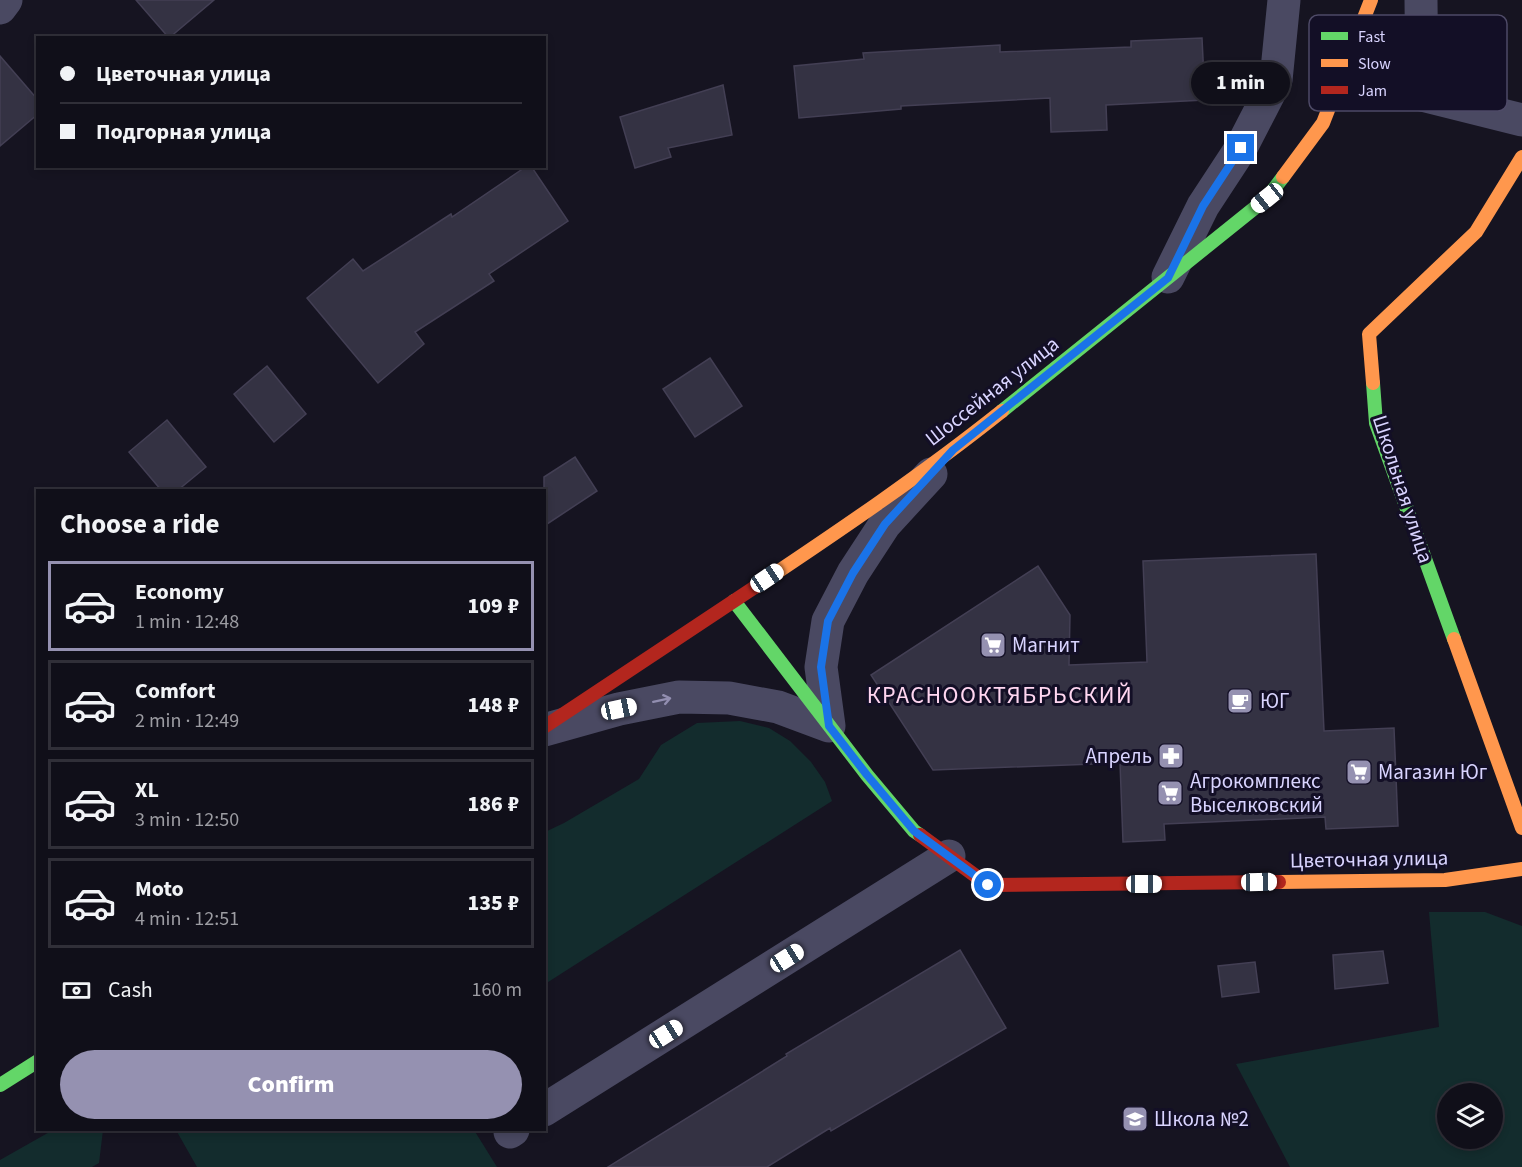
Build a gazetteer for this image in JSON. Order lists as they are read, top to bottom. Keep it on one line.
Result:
{"streets":{"street":["Шоссейная улица","Школьная улица","Цветочная улица"]},"crossings":[["Шоссейная улица","Цветочная улица"]],"districts":["КРАСНООКТЯБРЬСКИЙ"],"places":{"supermarket":["Магнит","Магазин Юг","Агрокомплекс Выселковский"],"cafe":["ЮГ"],"pharmacy":["Апрель"],"school or university":["Школа №2"]},"legend":["Fast","Slow","Jam"],"page":{"banner":["Цветочная улица","Подгорная улица"],"bubble":"1 min","heading":"Choose a ride","list":[{"name":"Economy","note":"1 min · 12:48","value":"109 ₽"},{"name":"Comfort","note":"2 min · 12:49","value":"148 ₽"},{"name":"XL","note":"3 min · 12:50","value":"186 ₽"},{"name":"Moto","note":"4 min · 12:51","value":"135 ₽"}],"pay":["Cash","160 m"],"buttons":"Confirm"}}
